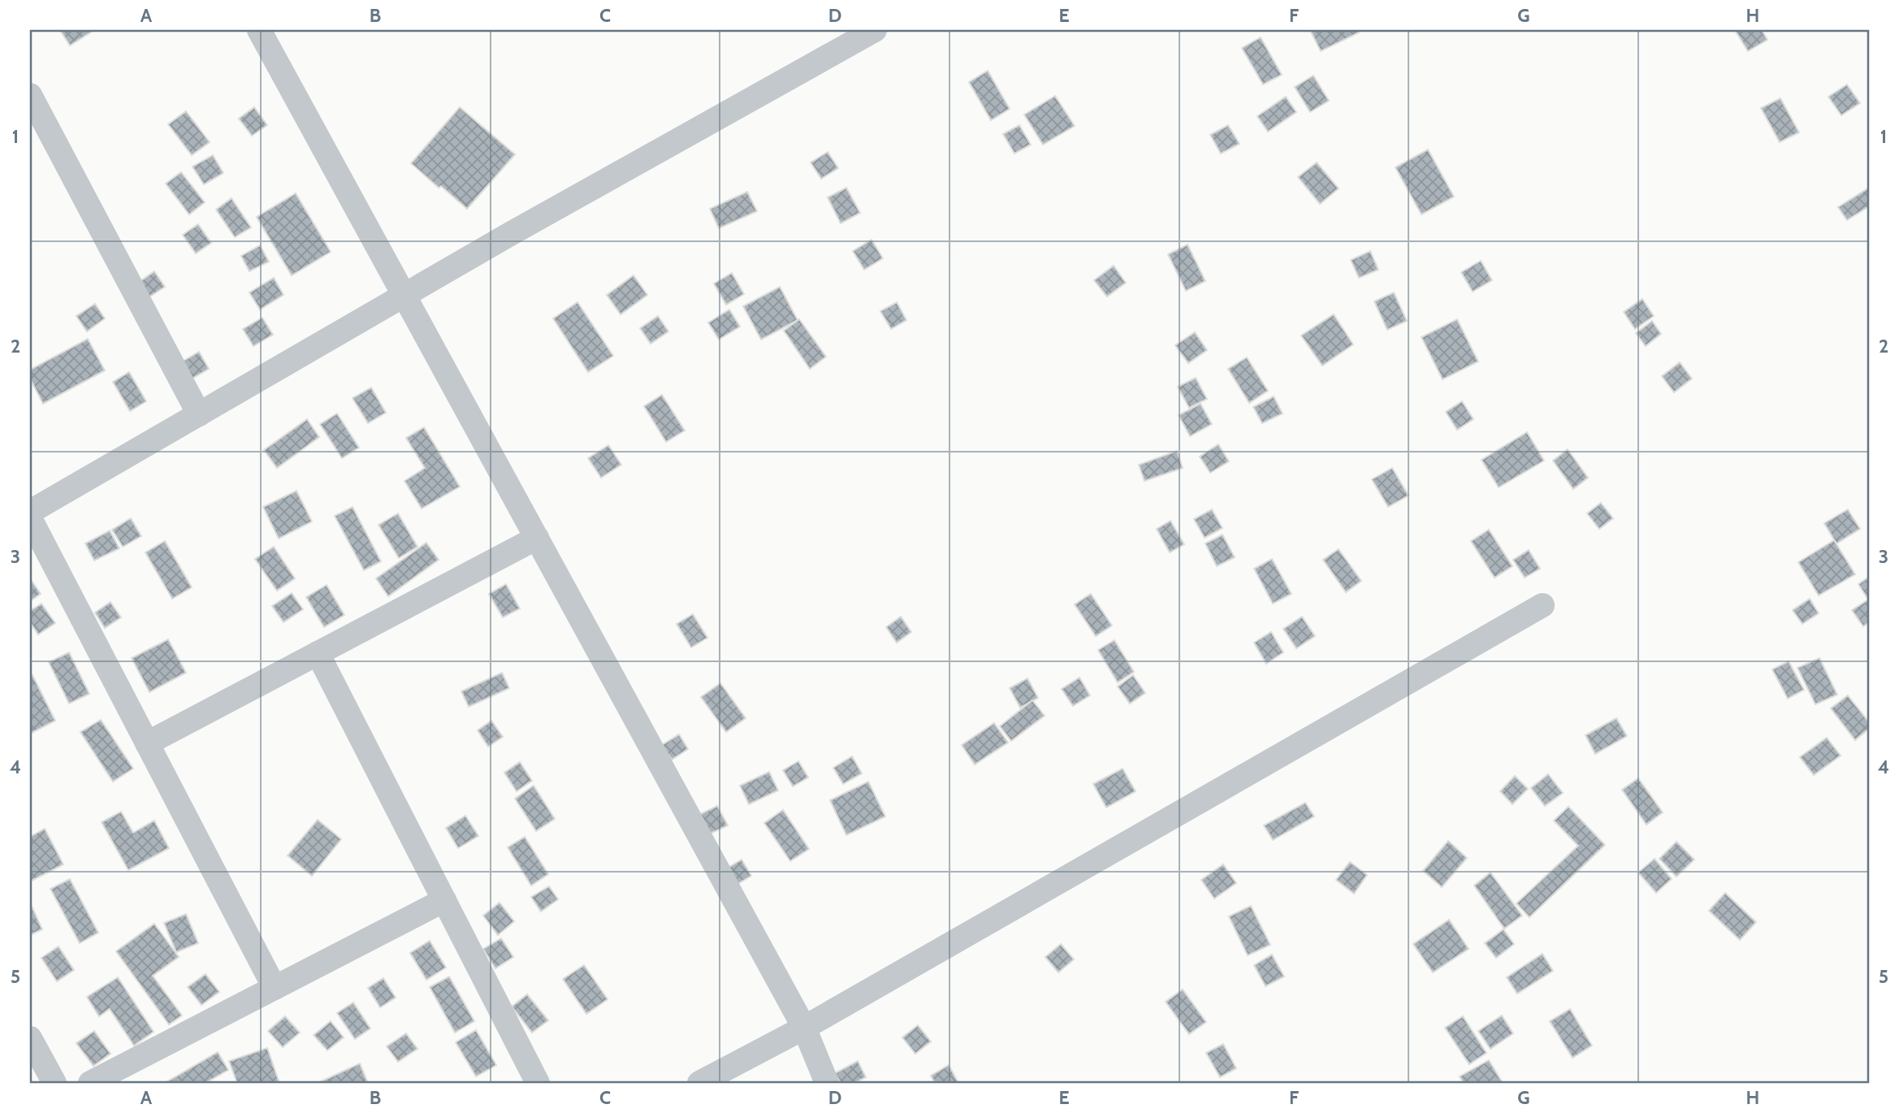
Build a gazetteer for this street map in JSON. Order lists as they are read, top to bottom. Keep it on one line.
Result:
{"grid":{"columns":["A","B","C","D","E","F","G","H"],"rows":["1","2","3","4","5"]}}
